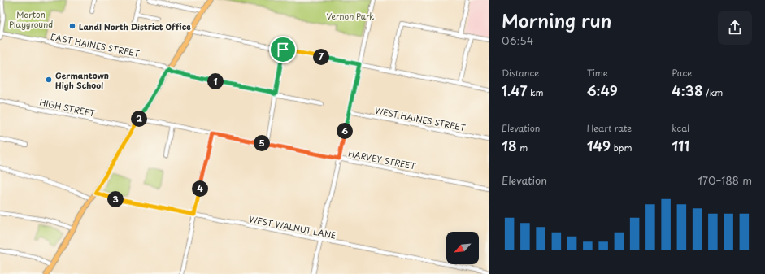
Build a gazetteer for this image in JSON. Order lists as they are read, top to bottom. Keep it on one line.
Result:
{"streets":{"street":["EAST HAINES STREET","HIGH STREET","WEST HAINES STREET","HARVEY STREET","WEST WALNUT LANE"]},"parks":["Morton Playground","Vernon Park"],"places":["LandI North District Office","Germantown High School"],"north":"bottom left","page":{"heading":["Morning run","06:54"],"pins":["7","1","2","6","5","4","3"],"stats":[["Distance","1.47 km"],["Time","6:49"],["Pace","4:38 /km"],["Elevation","18 m"],["Heart rate","149 bpm"],["kcal","111"]],"chart":["Elevation","170–188 m"]}}
